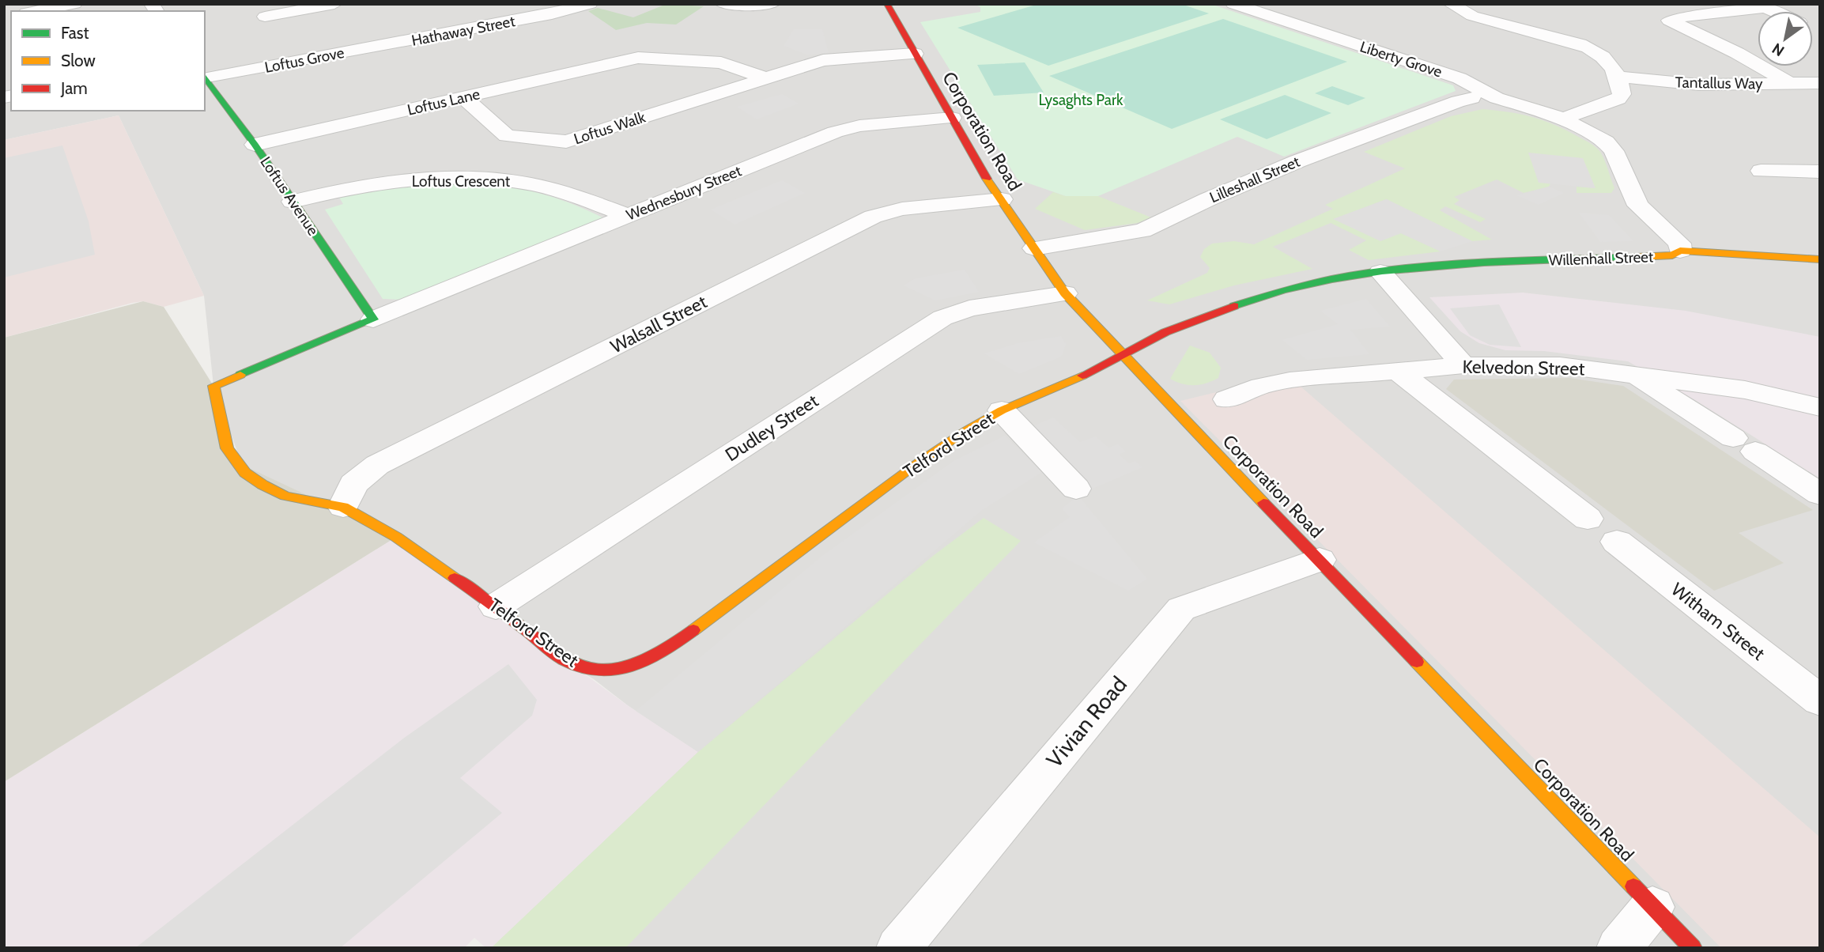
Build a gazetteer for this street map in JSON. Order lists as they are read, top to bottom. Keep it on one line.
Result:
{"streets":{"street":["Hathaway Street","Liberty Grove","Loftus Grove","Tantallus Way","Loftus Lane","Loftus Walk","Corporation Road","Lilleshall Street","Loftus Crescent","Wednesbury Street","Loftus Avenue","Willenhall Street","Walsall Street","Kelvedon Street","Dudley Street","Telford Street","Witham Street","Vivian Road"]},"crossings":[["Hathaway Street","Loftus Grove"],["Loftus Grove","Loftus Avenue"],["Loftus Lane","Loftus Walk"],["Loftus Lane","Loftus Avenue"],["Loftus Walk","Corporation Road"],["Corporation Road","Lilleshall Street"],["Corporation Road","Wednesbury Street"],["Corporation Road","Willenhall Street"],["Corporation Road","Walsall Street"],["Corporation Road","Dudley Street"],["Corporation Road","Telford Street"],["Corporation Road","Vivian Road"],["Loftus Crescent","Wednesbury Street"],["Loftus Crescent","Loftus Avenue"],["Wednesbury Street","Loftus Avenue"],["Wednesbury Street","Telford Street"],["Loftus Avenue","Telford Street"],["Willenhall Street","Telford Street"],["Walsall Street","Telford Street"],["Dudley Street","Telford Street"]],"parks":["Lysaghts Park"],"legend":["Fast","Slow","Jam"],"north":"bottom left"}
